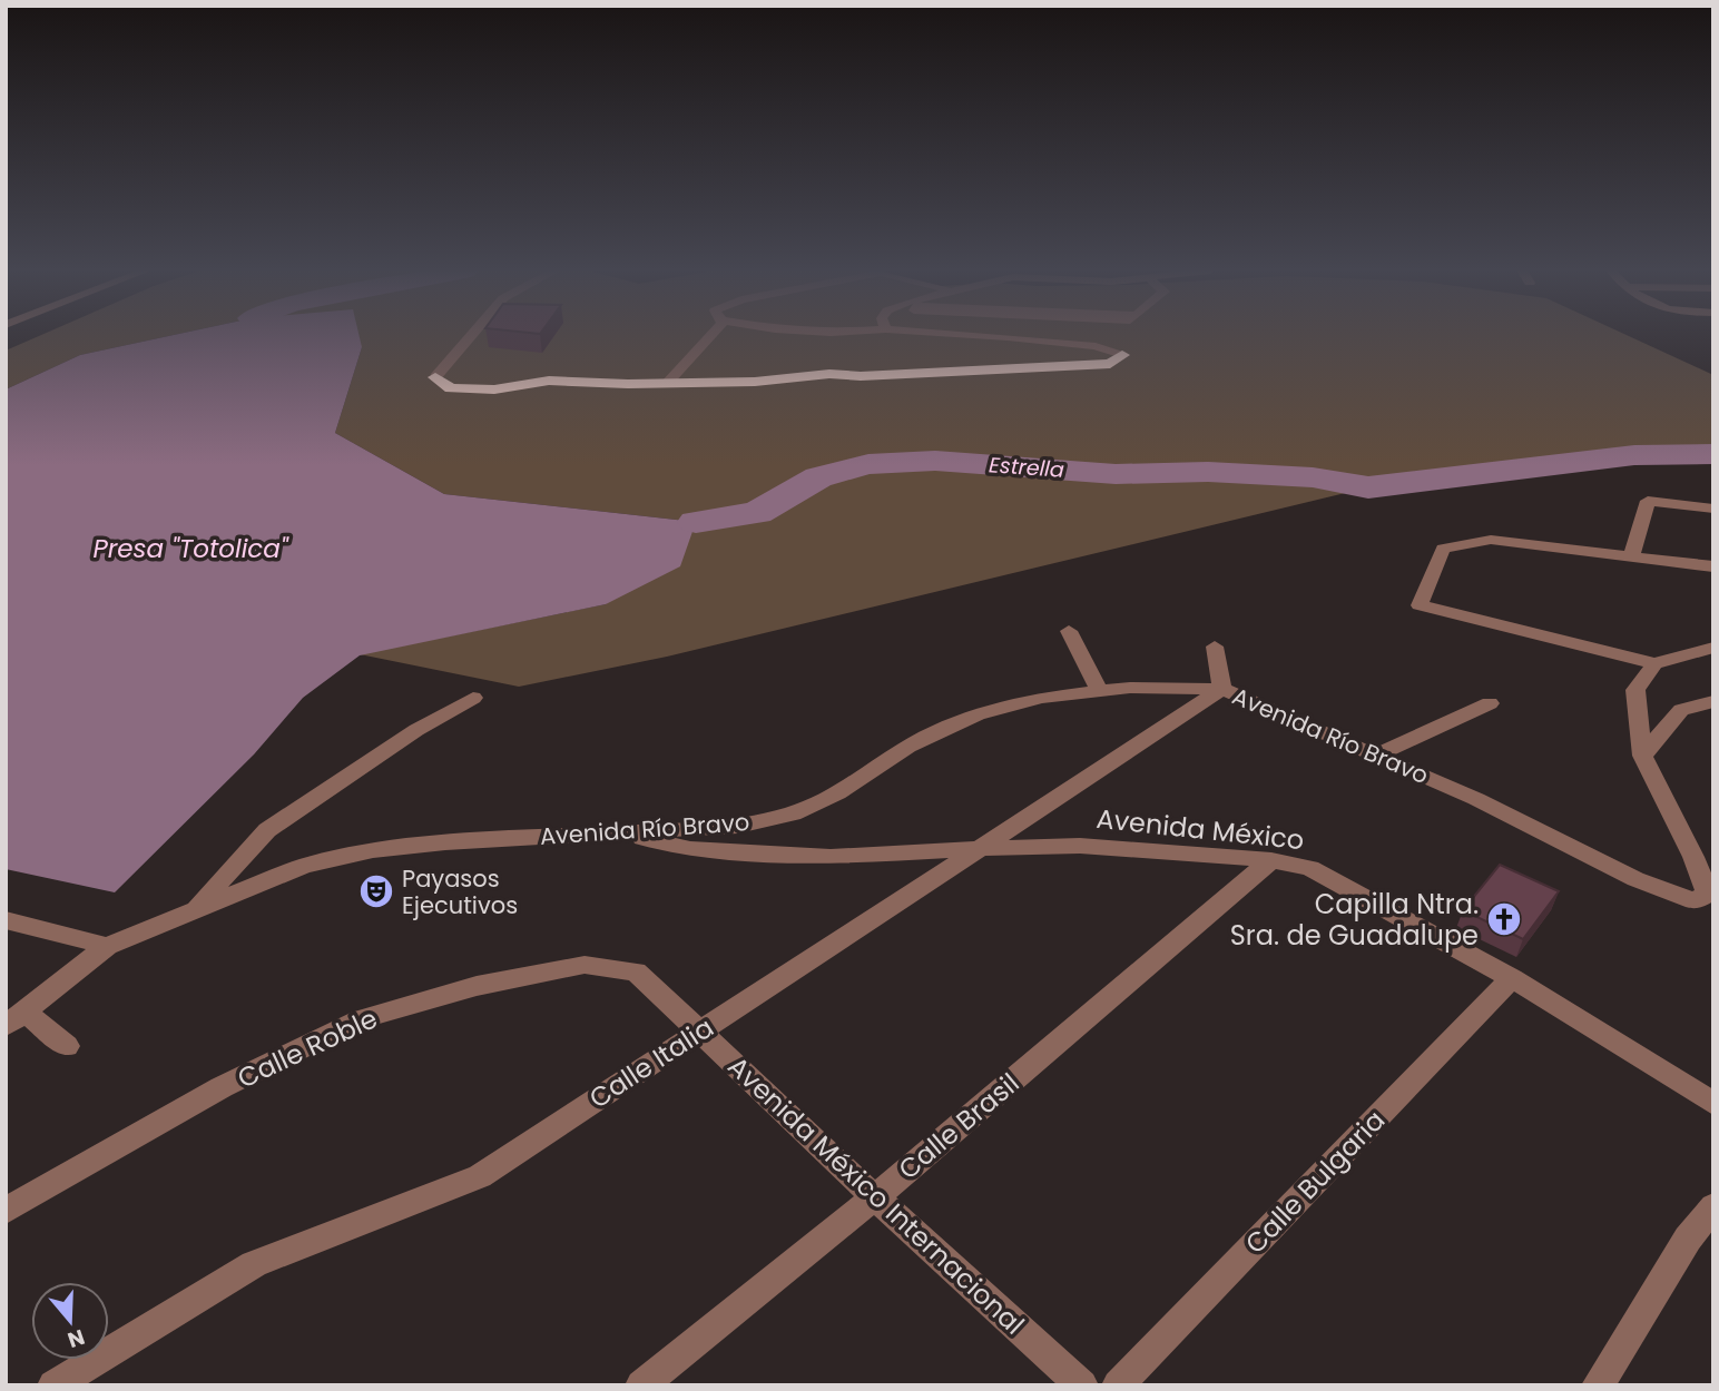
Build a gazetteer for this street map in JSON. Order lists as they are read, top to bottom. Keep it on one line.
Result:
{"streets":{"street":["Avenida Río Bravo","Avenida México","Calle Roble","Calle Italia","Calle Brasil","Calle Bulgaria","Avenida México Internacional"]},"crossings":[["Avenida Río Bravo","Avenida México"],["Avenida Río Bravo","Calle Italia"],["Avenida México","Calle Italia"],["Avenida México","Calle Brasil"],["Avenida México","Calle Bulgaria"],["Calle Roble","Avenida México Internacional"],["Calle Italia","Avenida México Internacional"],["Calle Brasil","Avenida México Internacional"]],"water":["Estrella","Presa \"Totolica\""],"places":{"theatre":["Payasos Ejecutivos"],"church":["Capilla Ntra. Sra. de Guadalupe"]},"north":"bottom"}
